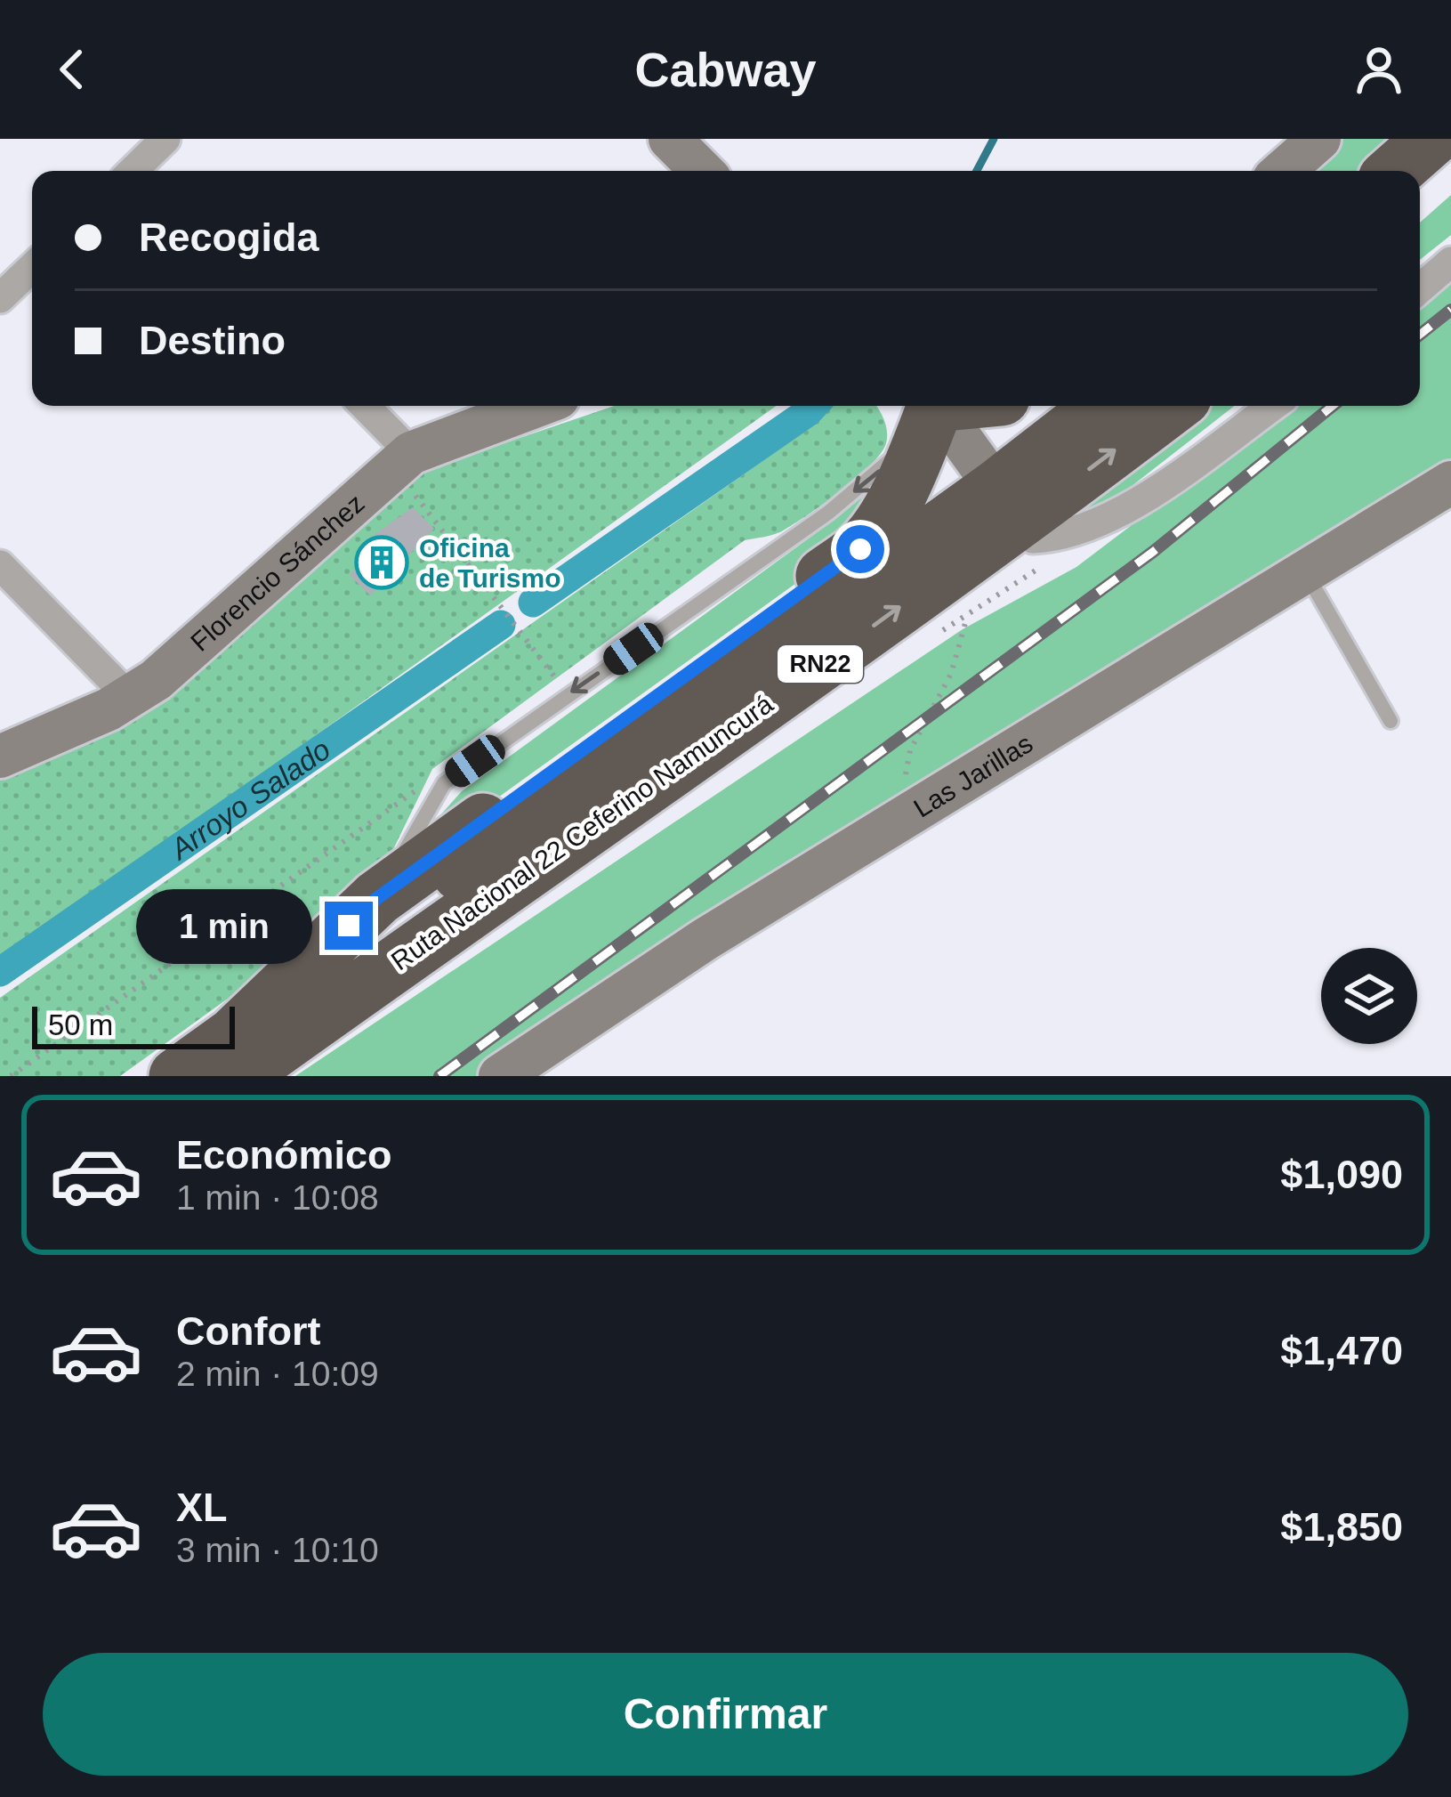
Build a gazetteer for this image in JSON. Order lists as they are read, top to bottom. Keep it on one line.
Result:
{"streets":{"highway":["RN22","Ruta Nacional 22 Ceferino Namuncurá"],"street":["Florencio Sánchez","Las Jarillas"]},"water":["Arroyo Salado"],"places":{"building":["Oficina de Turismo"]},"scale_bar":"50 m","page":{"header":"Cabway","banner":["Recogida","Destino"],"bubble":"1 min","scale":"50 m","list":[{"name":"Económico","note":"1 min · 10:08","value":"$1,090"},{"name":"Confort","note":"2 min · 10:09","value":"$1,470"},{"name":"XL","note":"3 min · 10:10","value":"$1,850"}],"buttons":"Confirmar"}}
